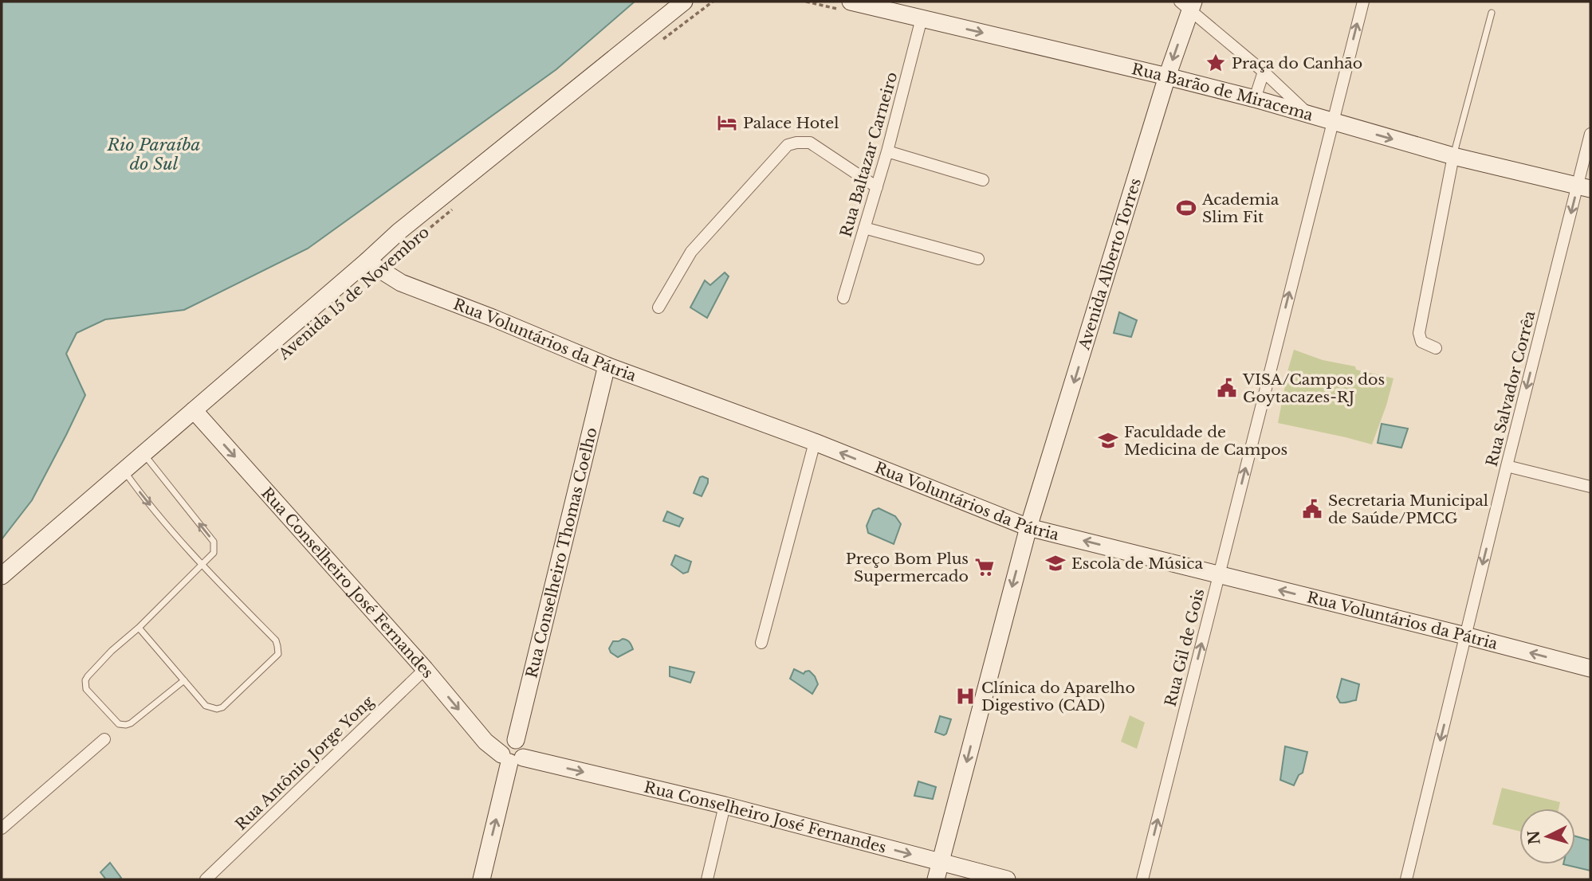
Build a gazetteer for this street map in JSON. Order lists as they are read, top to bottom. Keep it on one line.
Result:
{"streets":{"main road":["Rua Barão de Miracema","Avenida Alberto Torres","Avenida 15 de Novembro","Rua Voluntários da Pátria","Rua Conselheiro Thomas Coelho","Rua Conselheiro José Fernandes"],"street":["Rua Baltazar Carneiro","Rua Salvador Corrêa","Rua Gil de Gois","Rua Antônio Jorge Yong"]},"crossings":[["Rua Barão de Miracema","Rua Baltazar Carneiro"],["Rua Barão de Miracema","Avenida Alberto Torres"],["Rua Barão de Miracema","Rua Salvador Corrêa"],["Rua Barão de Miracema","Rua Gil de Gois"],["Avenida Alberto Torres","Rua Voluntários da Pátria"],["Avenida Alberto Torres","Rua Conselheiro José Fernandes"],["Avenida 15 de Novembro","Rua Voluntários da Pátria"],["Avenida 15 de Novembro","Rua Conselheiro José Fernandes"],["Rua Voluntários da Pátria","Rua Salvador Corrêa"],["Rua Voluntários da Pátria","Rua Conselheiro Thomas Coelho"],["Rua Voluntários da Pátria","Rua Gil de Gois"],["Rua Conselheiro Thomas Coelho","Rua Conselheiro José Fernandes"],["Rua Conselheiro José Fernandes","Rua Antônio Jorge Yong"]],"one_way":["Rua Barão de Miracema","Avenida Alberto Torres","Rua Voluntários da Pátria","Rua Salvador Corrêa","Rua Conselheiro José Fernandes","Rua Gil de Gois"],"water":["Rio Paraíba do Sul"],"places":{"place":["Praça do Canhão"],"hotel":["Palace Hotel"],"sports":["Academia Slim Fit"],"public building":["VISA/Campos dos Goytacazes-RJ","Secretaria Municipal de Saúde/PMCG"],"school or university":["Faculdade de Medicina de Campos","Escola de Música"],"supermarket":["Preço Bom Plus Supermercado"],"hospital":["Clínica do Aparelho Digestivo (CAD)"]},"north":"left"}
